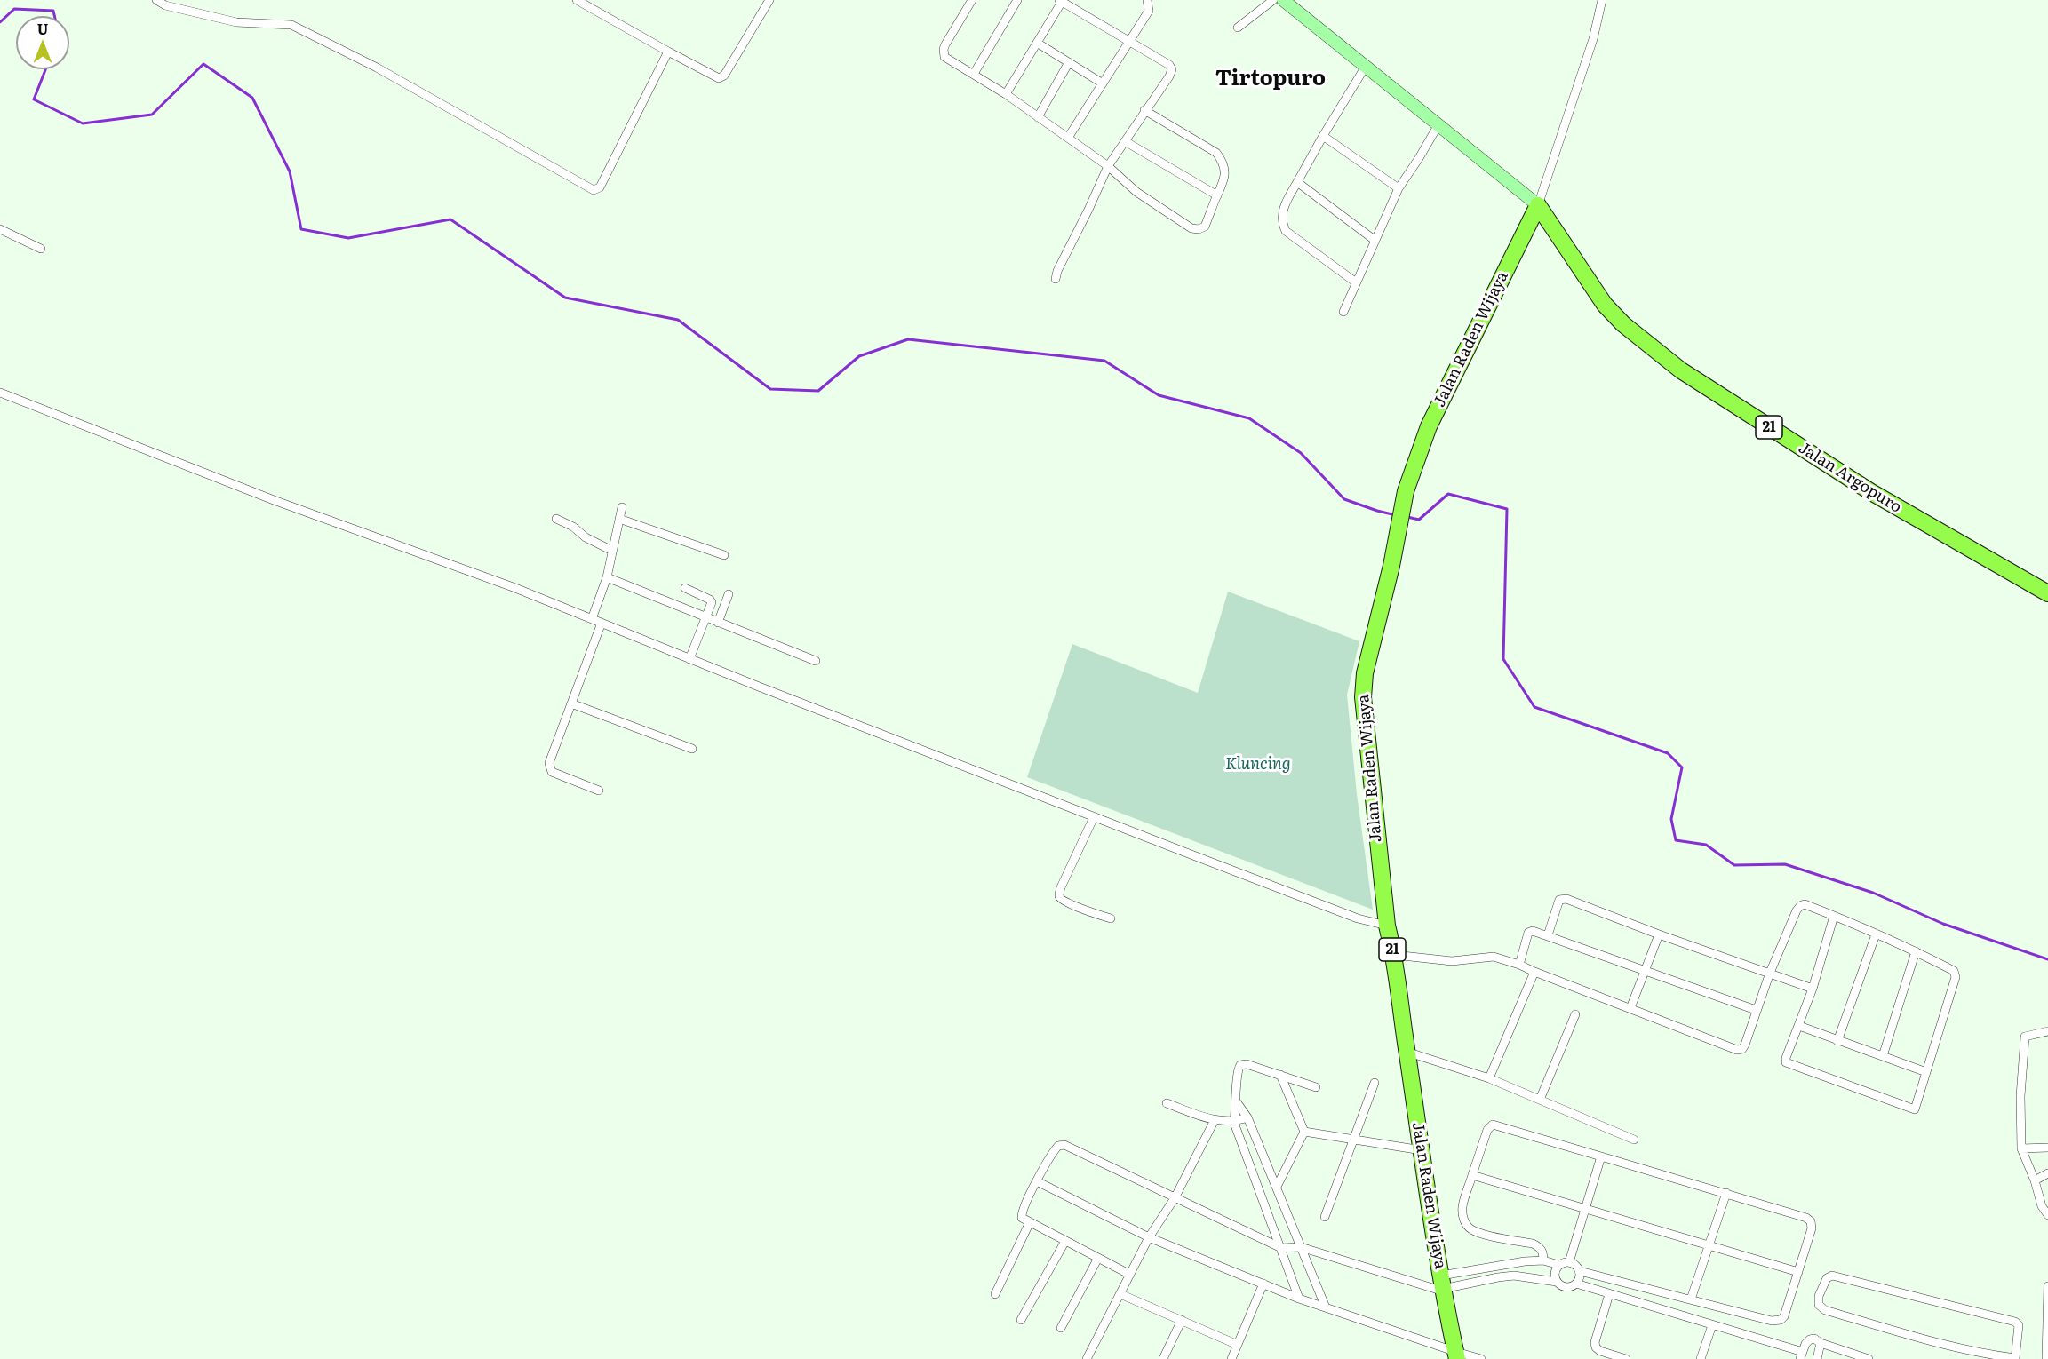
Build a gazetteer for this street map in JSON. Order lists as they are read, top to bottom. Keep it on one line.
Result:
{"streets":{"highway":["Jalan Raden Wijaya","21","Jalan Argopuro"]},"crossings":[["Jalan Raden Wijaya","Jalan Argopuro"]],"districts":["Tirtopuro"],"parks":["Kluncing"],"north":"top"}
